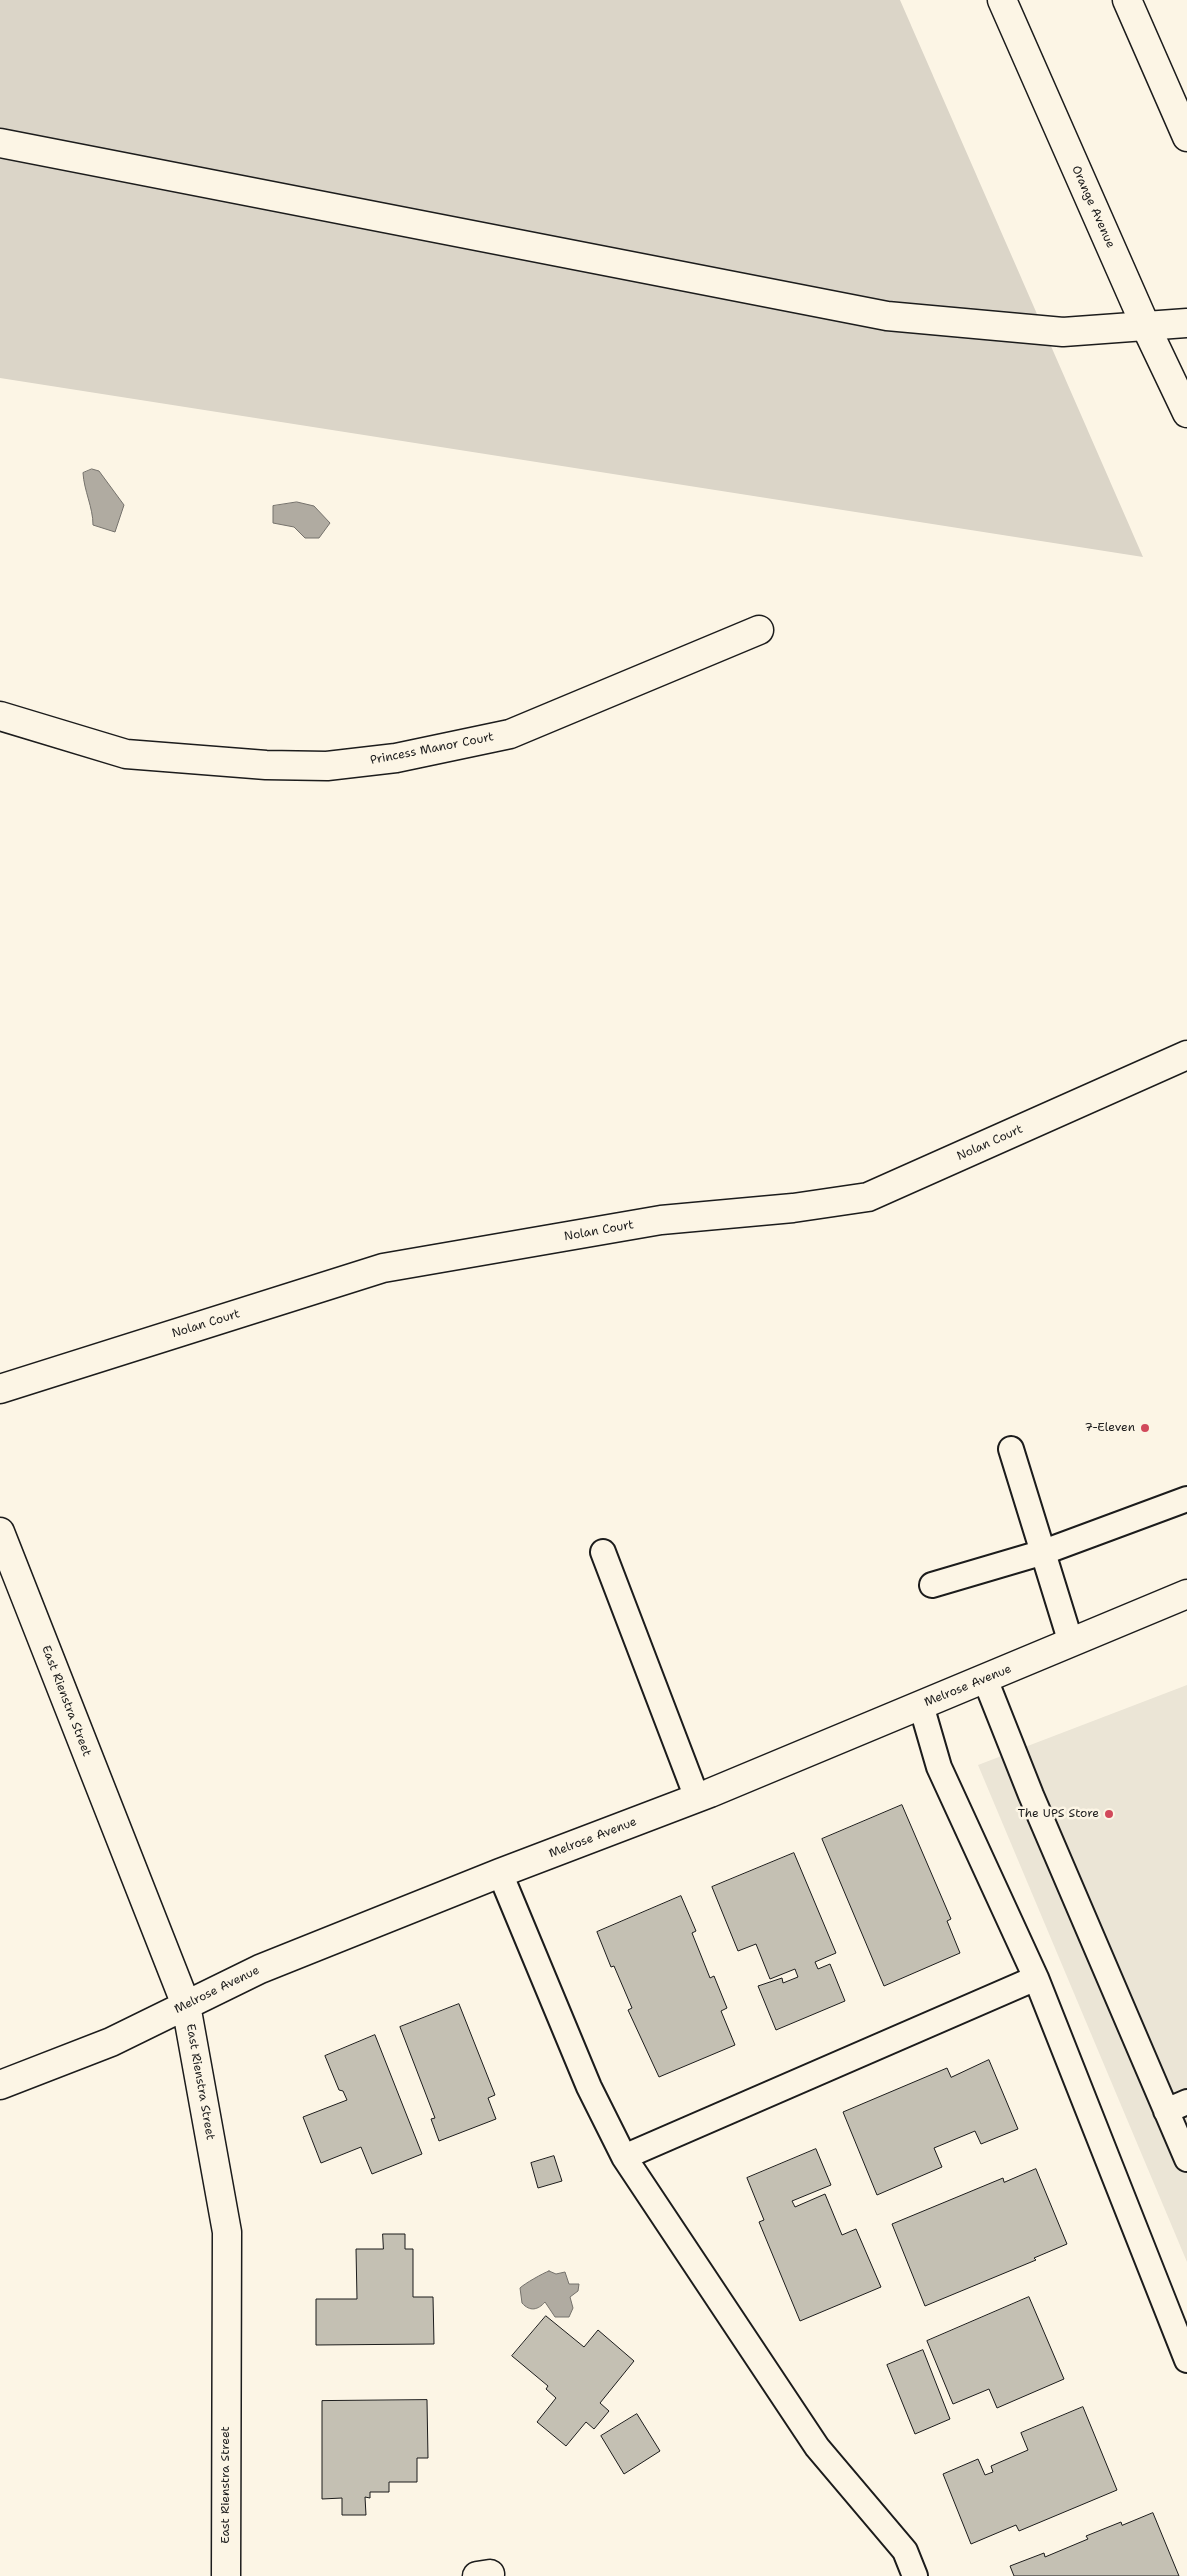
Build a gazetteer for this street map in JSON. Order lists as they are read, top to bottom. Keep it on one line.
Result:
{"streets":{"main road":["Orange Avenue","Princess Manor Court","Nolan Court","Melrose Avenue","East Rienstra Street"]},"crossings":[["Melrose Avenue","East Rienstra Street"]],"places":["7-Eleven","The UPS Store"]}
